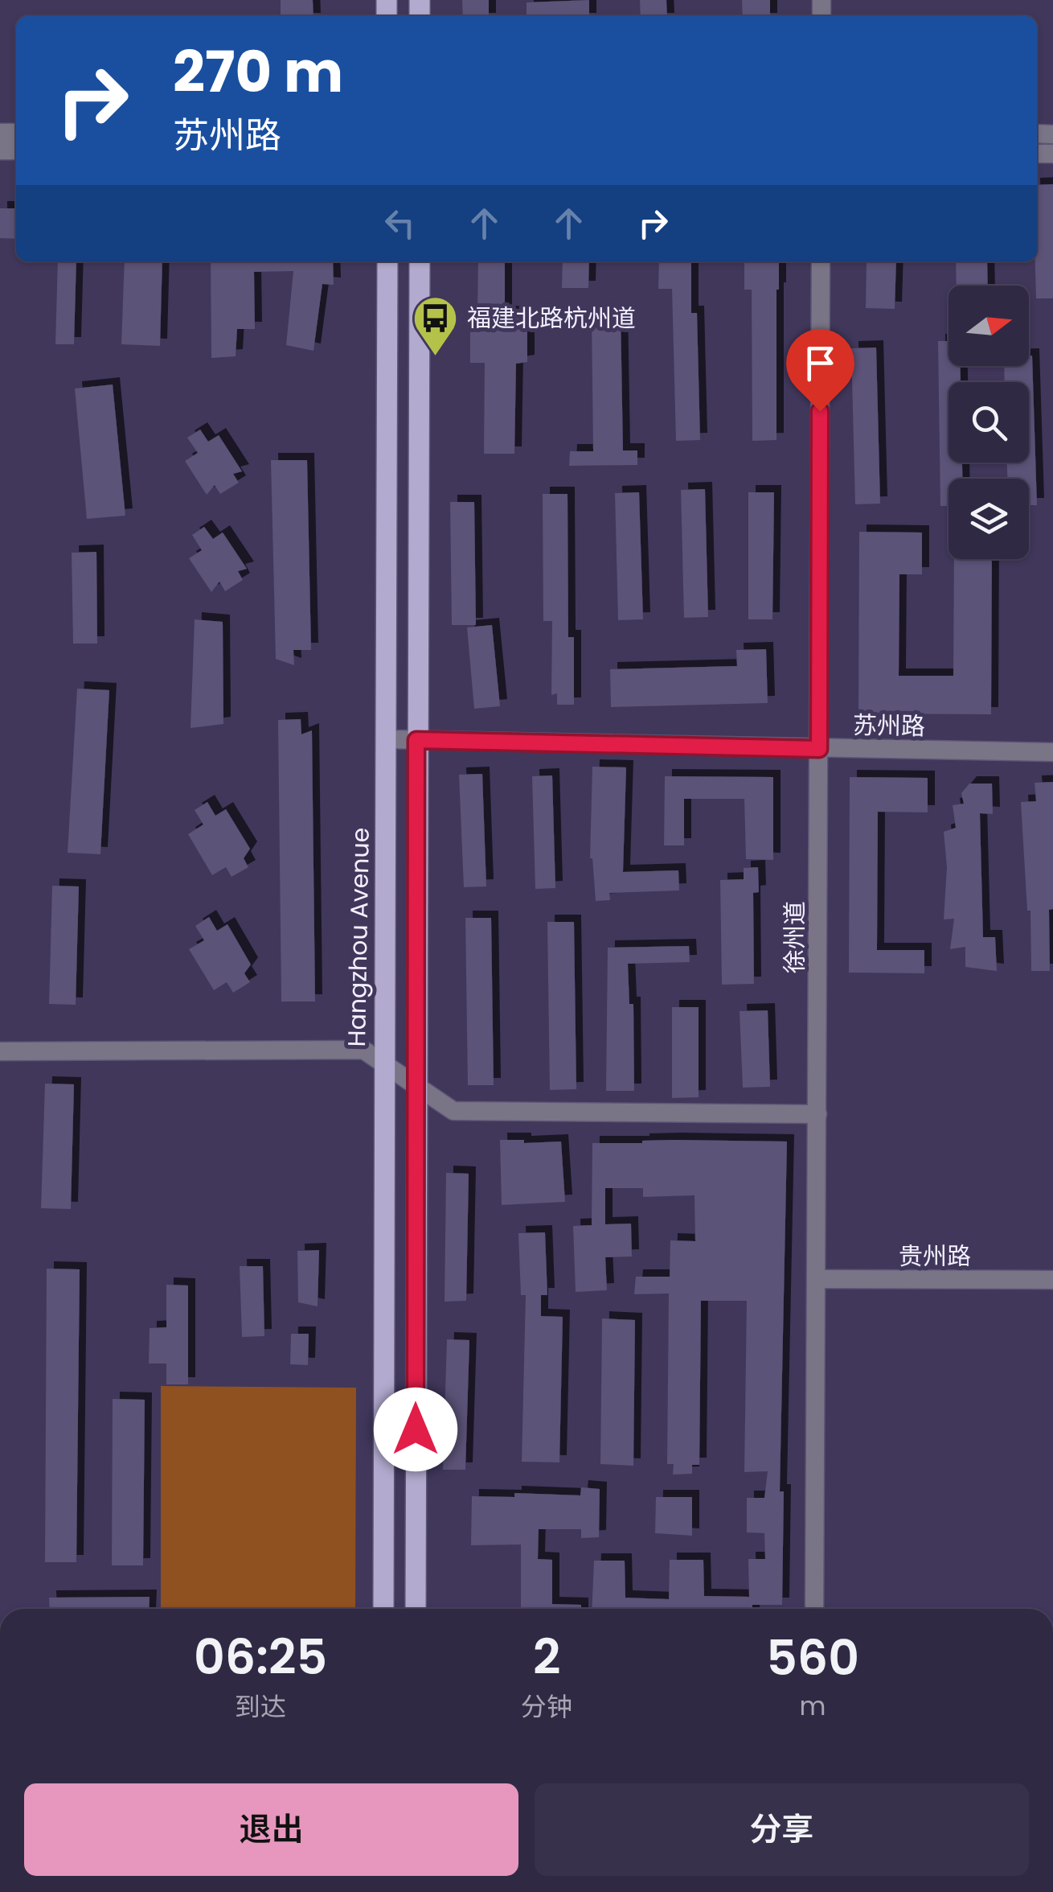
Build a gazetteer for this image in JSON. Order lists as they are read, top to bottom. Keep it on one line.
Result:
{"streets":{"main road":["Hangzhou Avenue"],"street":["苏州路","徐州道","贵州路"]},"crossings":[["苏州路","Hangzhou Avenue"],["苏州路","徐州道"],["徐州道","贵州路"]],"places":{"bus stop":["福建北路杭州道"]},"north":"right","page":{"turn":["270 m","苏州路"],"eta":["06:25","到达","2","分钟","560","m"],"buttons":["退出","分享"]}}
